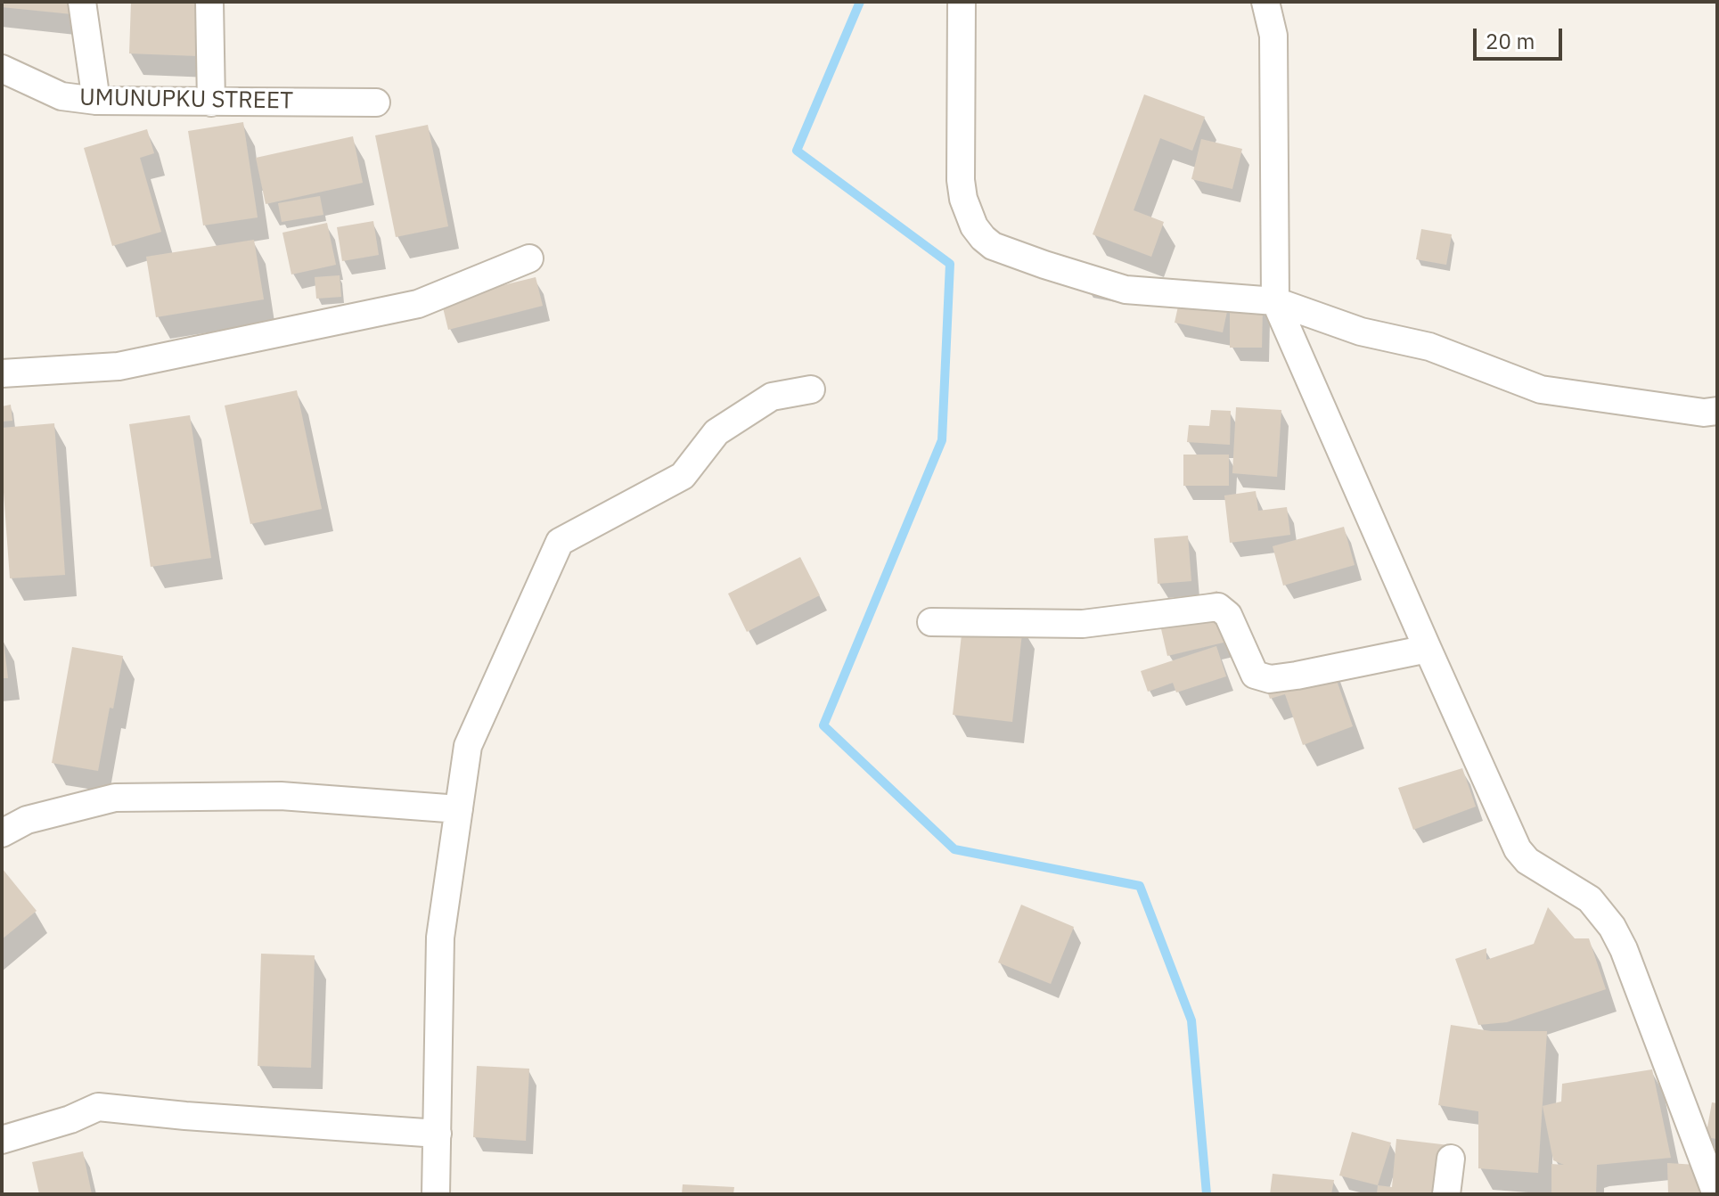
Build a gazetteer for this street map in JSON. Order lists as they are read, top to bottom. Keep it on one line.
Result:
{"streets":{"street":["UMUNUPKU STREET"]},"scale_bar":"20 m"}
